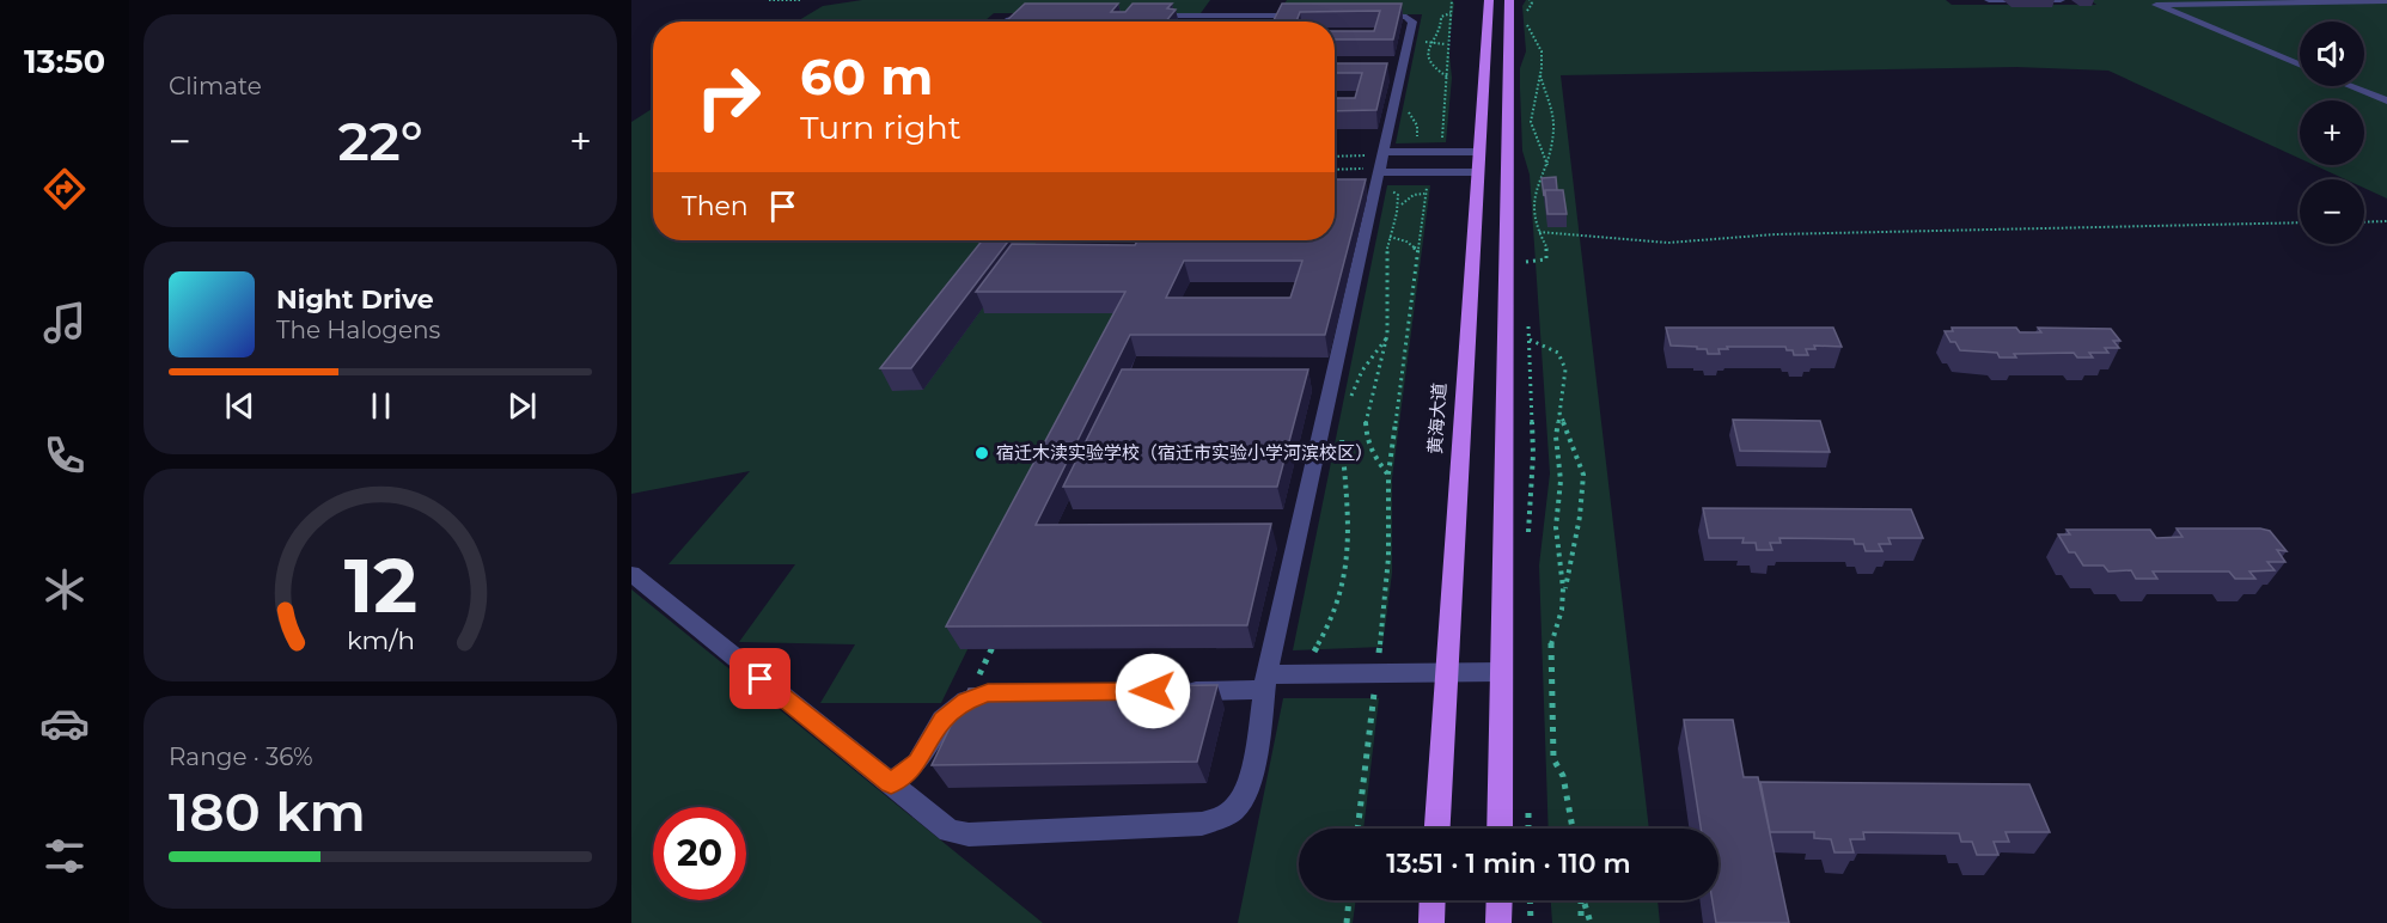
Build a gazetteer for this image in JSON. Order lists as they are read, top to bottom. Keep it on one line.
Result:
{"streets":{"main road":["黄海大道"]},"places":["宿迁木渎实验学校（宿迁市实验小学河滨校区）"],"page":{"tabs":"13:50","tile":["Climate",["Range · 36%","180 km"]],"map_buttons":["+","−"],"turn":["60 m","Turn right"],"heat":["−","22°","+"],"then":"Then","song":["Night Drive","The Halogens"],"limit":"20","trip":"13:51 · 1 min · 110 m","gauge":["12","km/h"]}}
